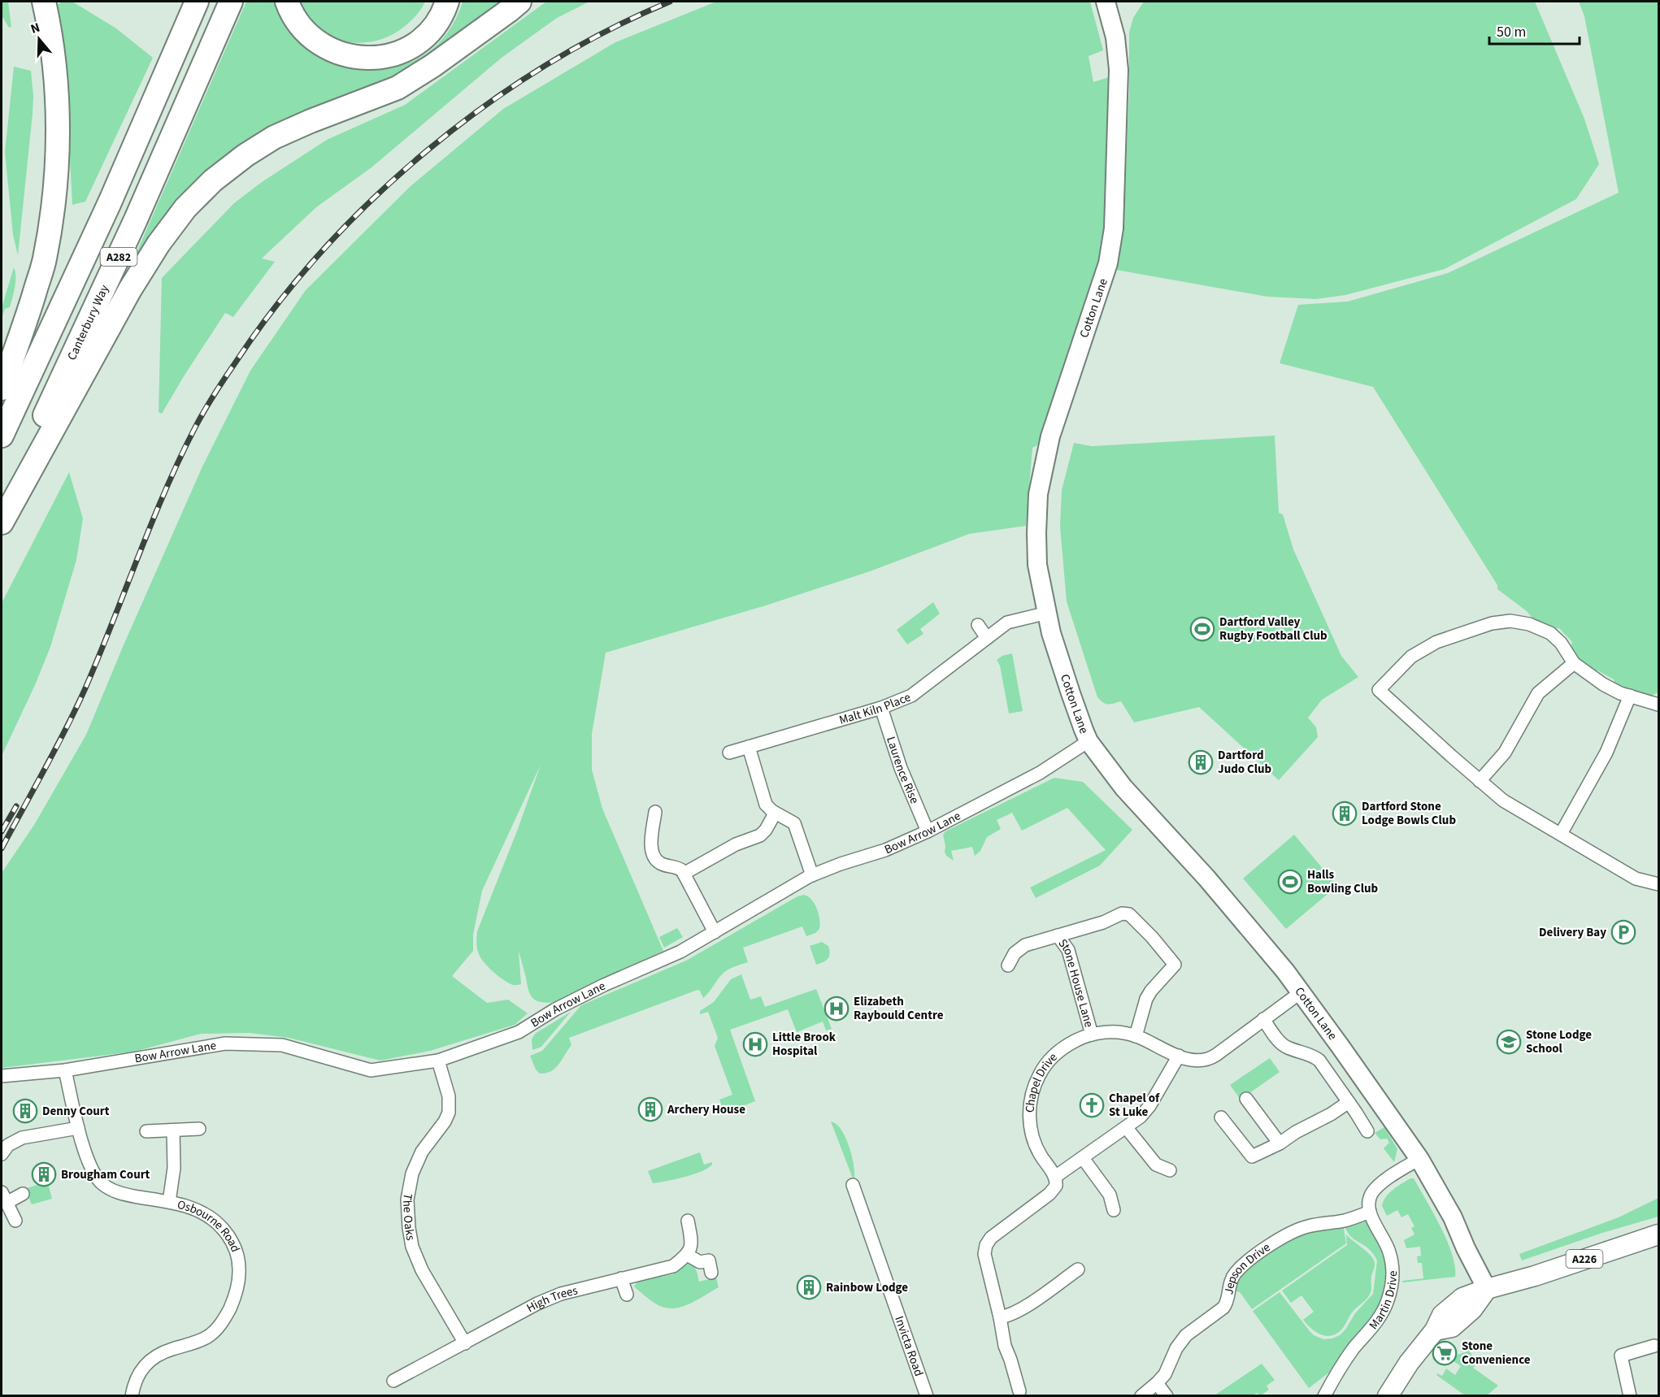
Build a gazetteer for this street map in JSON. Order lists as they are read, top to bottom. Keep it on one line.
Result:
{"streets":{"highway":["A282","Canterbury Way"],"main road":["Cotton Lane","A226"],"street":["Malt Kiln Place","Laurence Rise","Bow Arrow Lane","Stone House Lane","Chapel Drive","The Oaks","Osbourne Road","Jepson Drive","Martin Drive","High Trees","Invicta Road"]},"crossings":[["Cotton Lane","Malt Kiln Place"],["Cotton Lane","Bow Arrow Lane"],["Cotton Lane","Chapel Drive"],["Cotton Lane","A226"],["Malt Kiln Place","Laurence Rise"],["Laurence Rise","Bow Arrow Lane"],["Bow Arrow Lane","The Oaks"],["Bow Arrow Lane","Osbourne Road"],["Stone House Lane","Chapel Drive"],["The Oaks","High Trees"],["Jepson Drive","Martin Drive"]],"places":{"sports":["Dartford Valley Rugby Football Club","Halls Bowling Club"],"building":["Dartford Judo Club","Dartford Stone Lodge Bowls Club","Archery House","Denny Court","Brougham Court","Rainbow Lodge"],"parking":["Delivery Bay"],"hospital":["Elizabeth Raybould Centre","Little Brook Hospital"],"school or university":["Stone Lodge School"],"church":["Chapel of St Luke"],"supermarket":["Stone Convenience"]},"scale_bar":"50 m","north":"top"}
